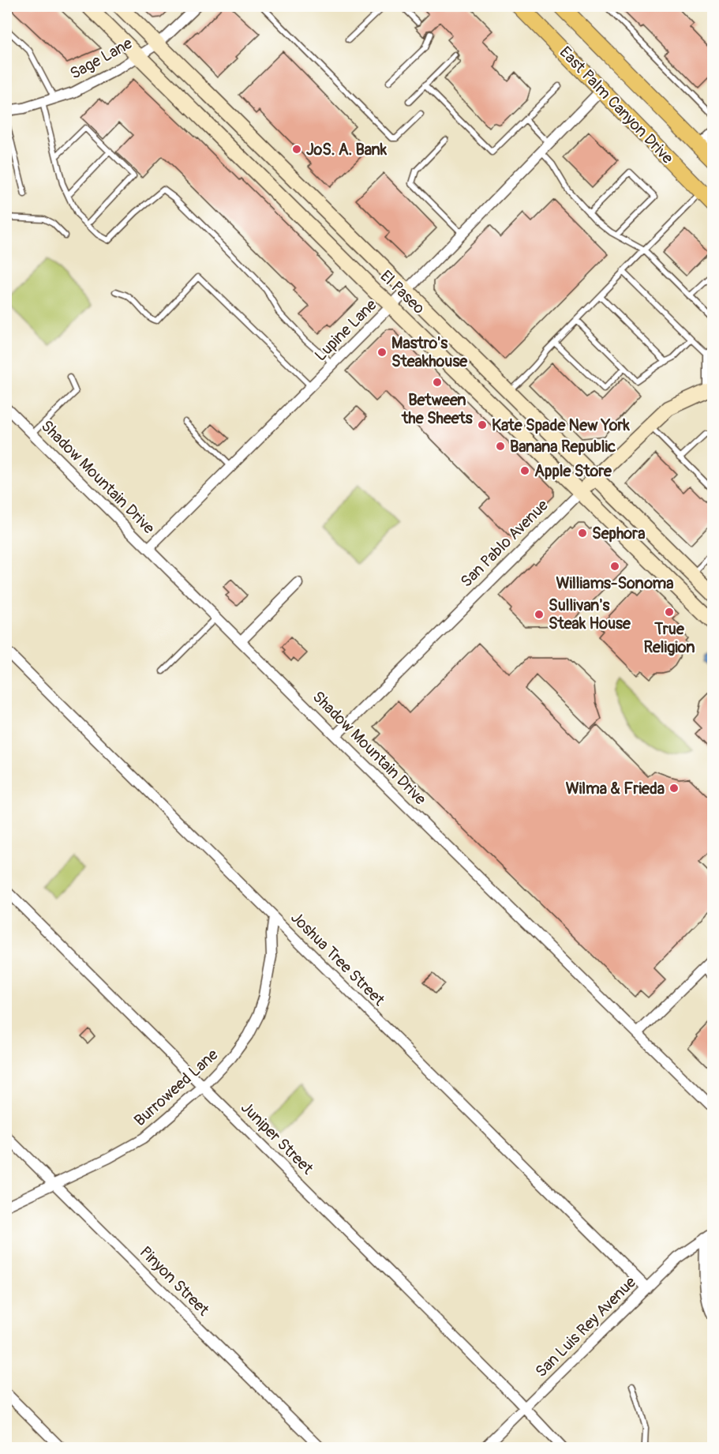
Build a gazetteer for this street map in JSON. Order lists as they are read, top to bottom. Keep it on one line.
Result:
{"streets":{"main road":["East Palm Canyon Drive"],"street":["Sage Lane","El Paseo","Lupine Lane","Shadow Mountain Drive","San Pablo Avenue","Joshua Tree Street","Burroweed Lane","Juniper Street","Pinyon Street","San Luis Rey Avenue"]},"crossings":[["Sage Lane","El Paseo"],["East Palm Canyon Drive","Lupine Lane"],["El Paseo","Lupine Lane"],["El Paseo","San Pablo Avenue"],["Lupine Lane","Shadow Mountain Drive"],["Shadow Mountain Drive","San Pablo Avenue"],["Joshua Tree Street","Burroweed Lane"],["Joshua Tree Street","San Luis Rey Avenue"],["Burroweed Lane","Juniper Street"],["Burroweed Lane","Pinyon Street"],["Juniper Street","San Luis Rey Avenue"]],"places":["JoS. A. Bank","Mastro's Steakhouse","Between the Sheets","Kate Spade New York","Banana Republic","Apple Store","Sephora","Williams-Sonoma","True Religion","Sullivan's Steak House","Wilma & Frieda"]}
